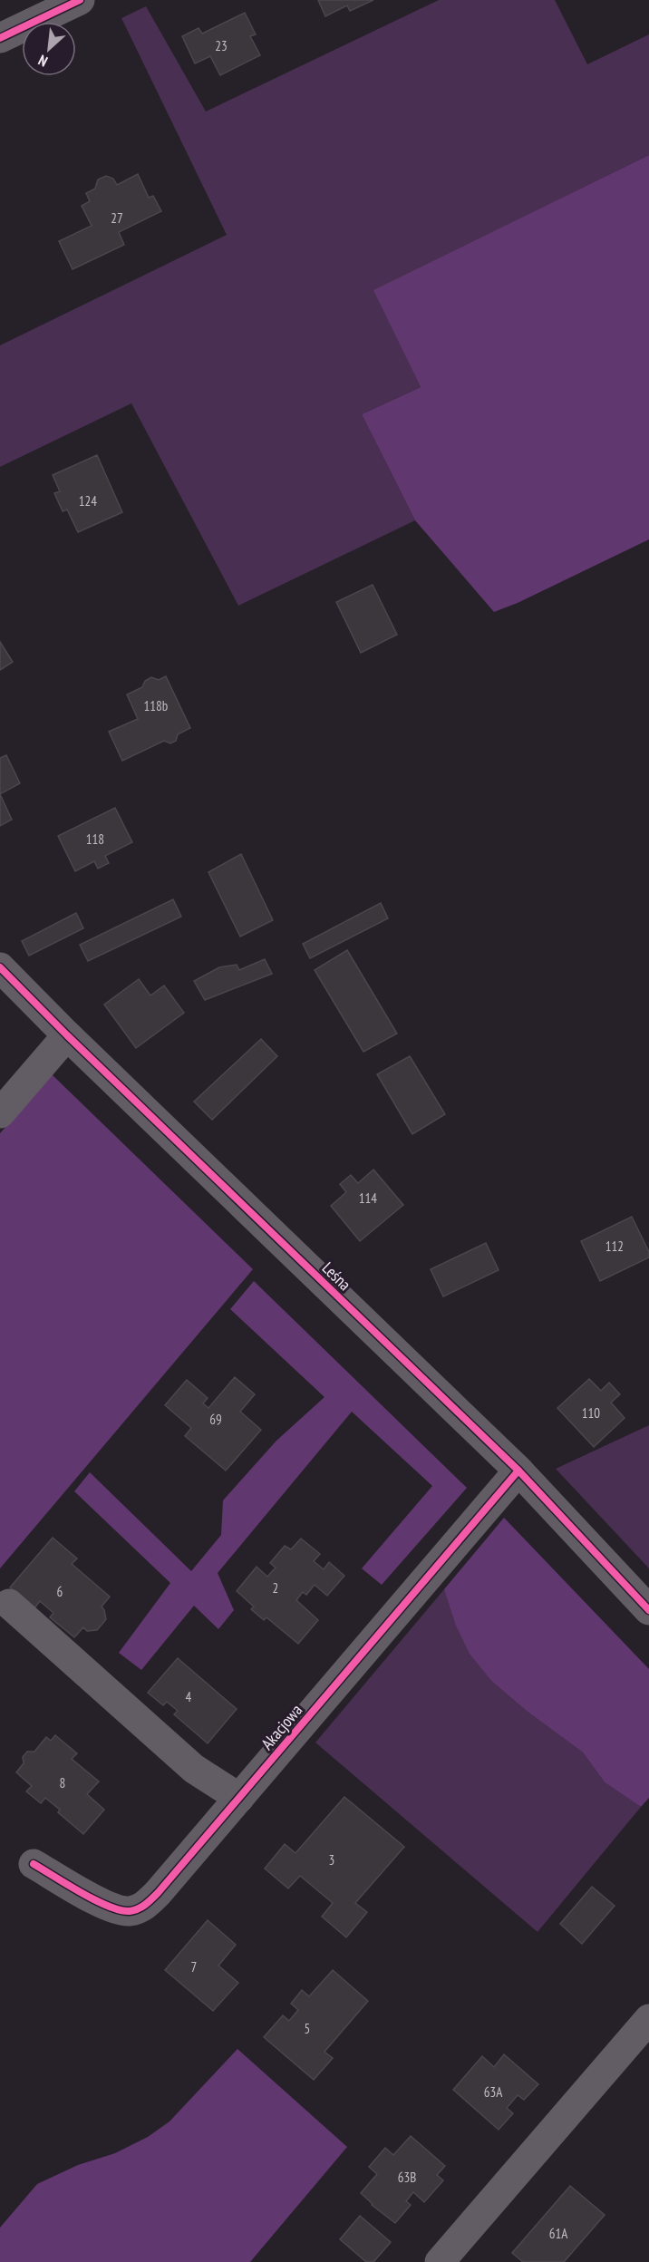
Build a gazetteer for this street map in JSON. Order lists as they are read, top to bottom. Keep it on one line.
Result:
{"streets":{"street":["Leśna","Akacjowa"]},"crossings":[["Leśna","Akacjowa"]],"house_numbers":["23","27","124","118b","118","114","112","110","69","2","6","4","8","3","7","5","63A","63B","61A"],"north":"bottom left"}
